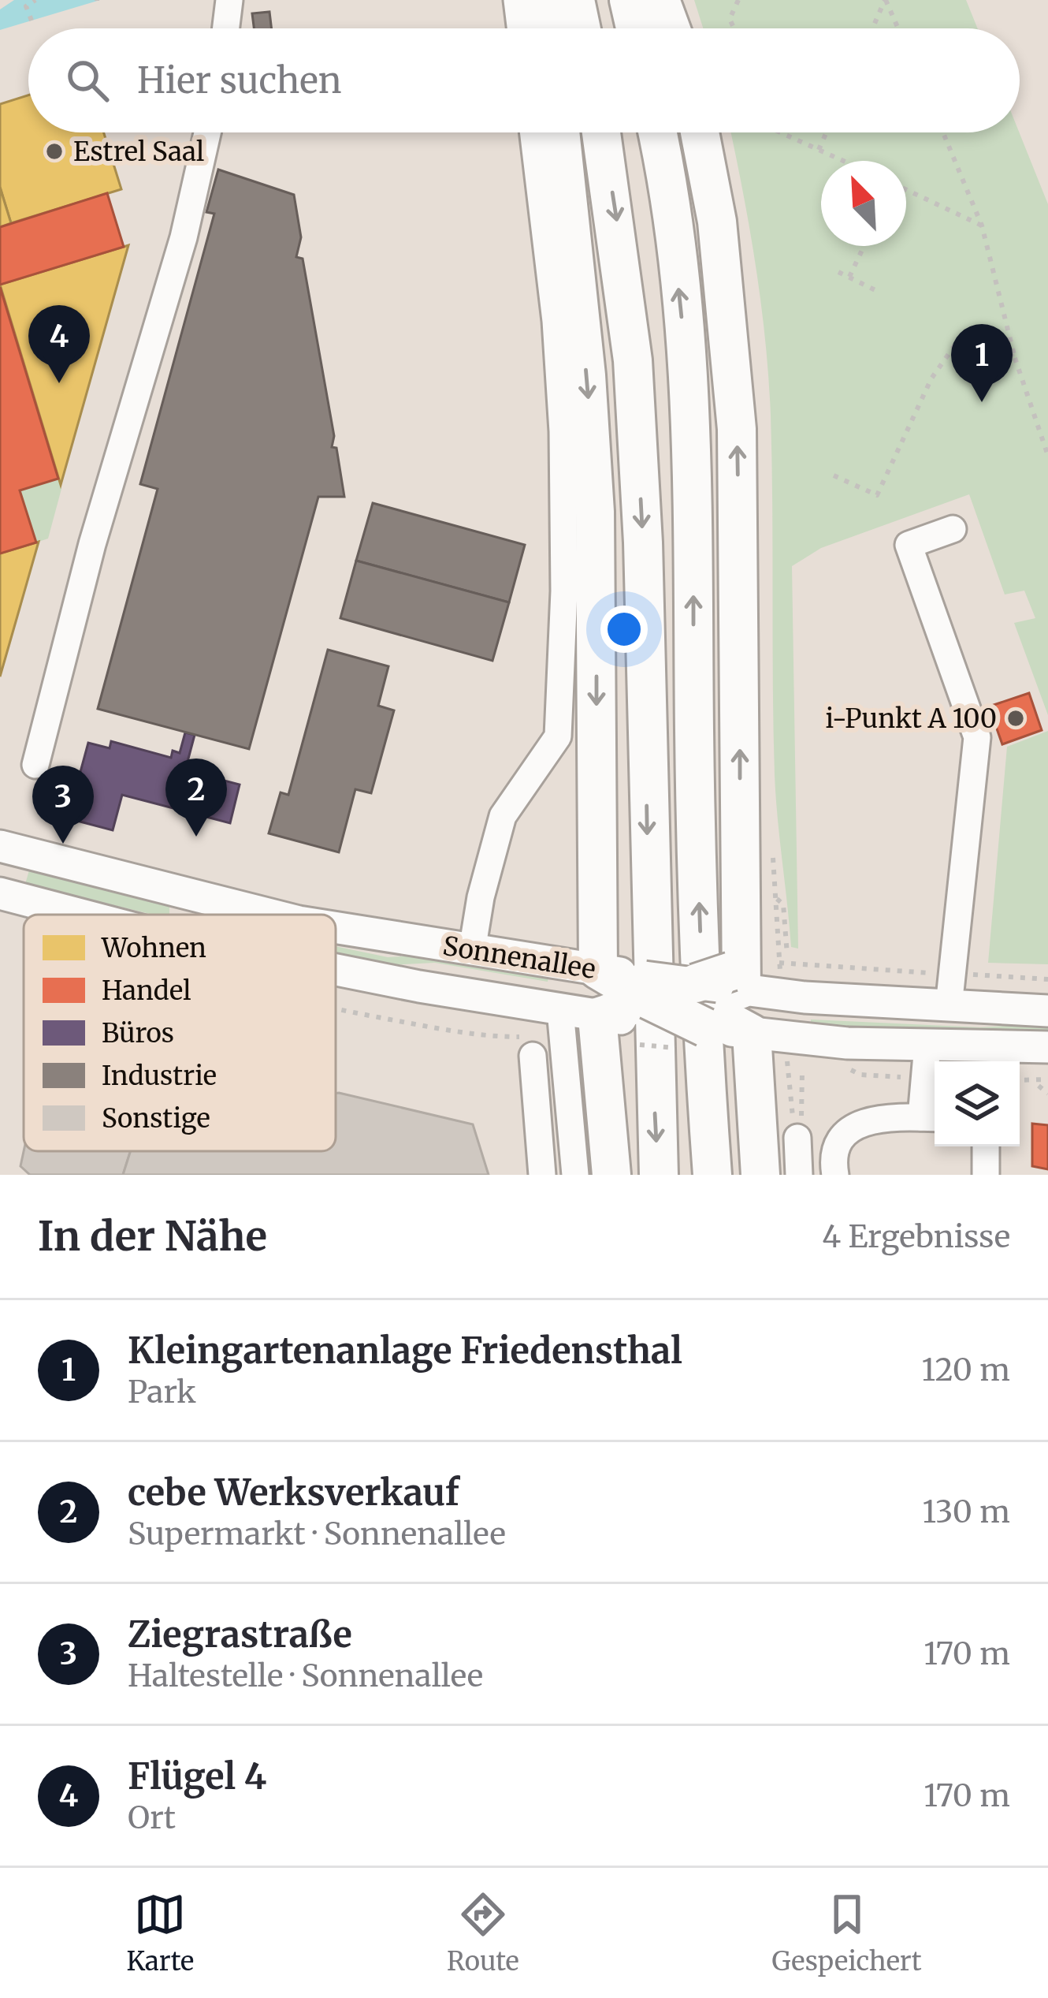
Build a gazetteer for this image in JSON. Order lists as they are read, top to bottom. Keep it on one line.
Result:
{"streets":{"main road":["Sonnenallee"]},"places":["Estrel Saal","i-Punkt A 100"],"legend":["Wohnen","Handel","Büros","Industrie","Sonstige"],"north":"top left","page":{"search":"Hier suchen","pins":["4","1","2","3"],"heading":["In der Nähe","4 Ergebnisse"],"list":[{"mark":"1","name":"Kleingartenanlage Friedensthal","note":"Park","value":"120 m"},{"mark":"2","name":"cebe Werksverkauf","note":"Supermarkt · Sonnenallee","value":"130 m"},{"mark":"3","name":"Ziegrastraße","note":"Haltestelle · Sonnenallee","value":"170 m"},{"mark":"4","name":"Flügel 4","note":"Ort","value":"170 m"}],"nav":["Karte","Route","Gespeichert"]}}
